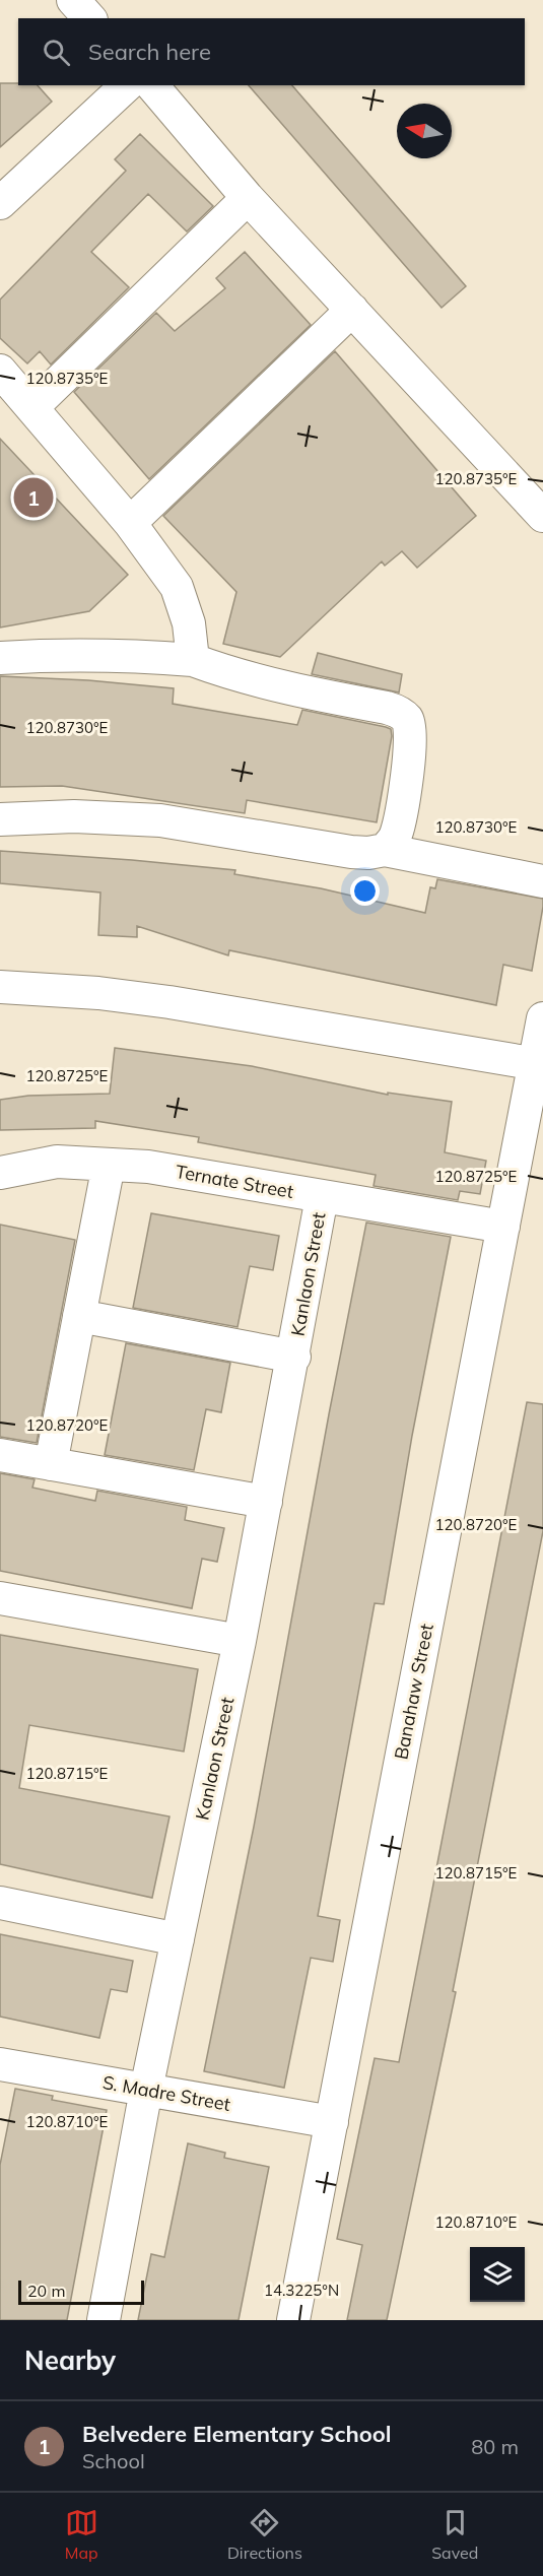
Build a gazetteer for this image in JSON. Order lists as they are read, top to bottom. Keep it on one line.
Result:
{"streets":{"street":["Ternate Street","Kanlaon Street","Banahaw Street","S. Madre Street"]},"crossings":[["Ternate Street","Kanlaon Street"],["Ternate Street","Banahaw Street"],["Kanlaon Street","S. Madre Street"],["Banahaw Street","S. Madre Street"]],"scale_bar":"20 m","north":"left","page":{"search":"Search here","pins":"1","scale":"20 m","heading":"Nearby","list":[{"mark":"1","name":"Belvedere Elementary School","note":"School","value":"80 m"}],"nav":["Map","Directions","Saved"]},"coordinates":["120.8735°E","120.8730°E","120.8725°E","120.8720°E","120.8715°E","120.8710°E","14.3225°N"]}
